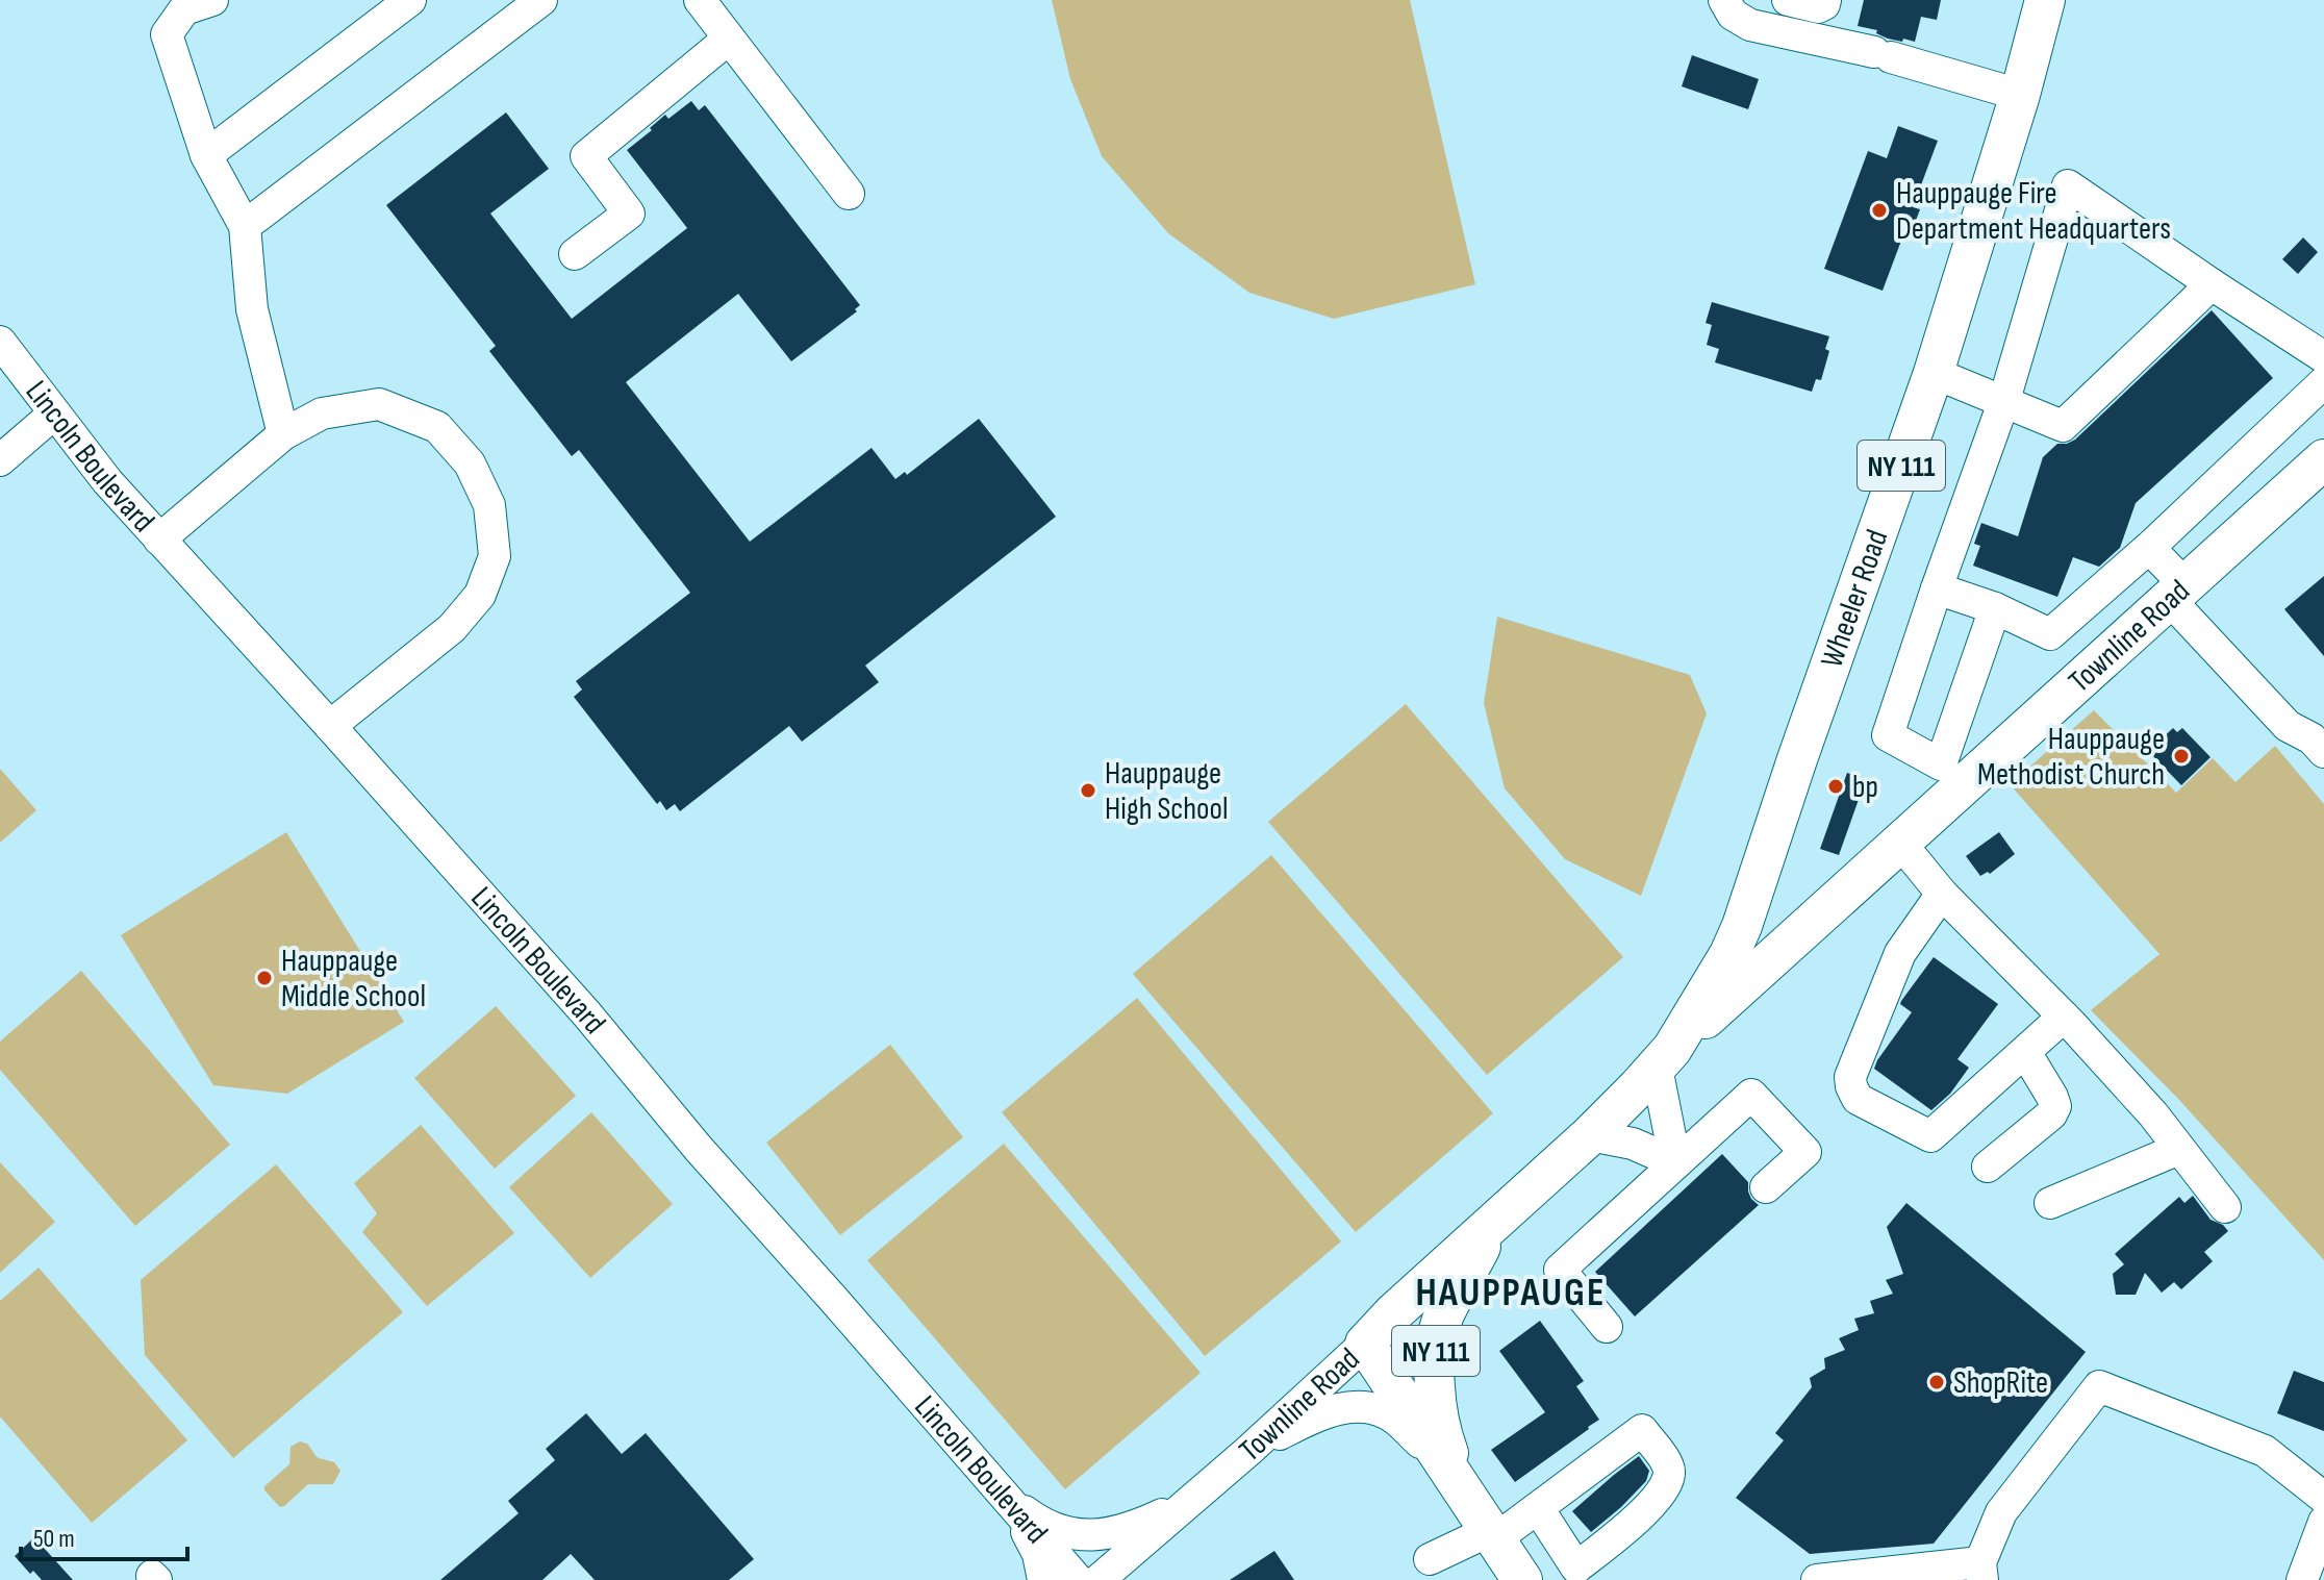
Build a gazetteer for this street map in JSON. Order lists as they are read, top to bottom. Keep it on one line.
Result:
{"streets":{"main road":["NY 111","Wheeler Road","Townline Road"],"street":["Lincoln Boulevard"]},"crossings":[["NY 111","Townline Road"],["Wheeler Road","Townline Road"]],"districts":["HAUPPAUGE"],"places":["Hauppauge Fire Department Headquarters","Hauppauge Methodist Church","bp","Hauppauge High School","Hauppauge Middle School","ShopRite"],"scale_bar":"50 m"}
